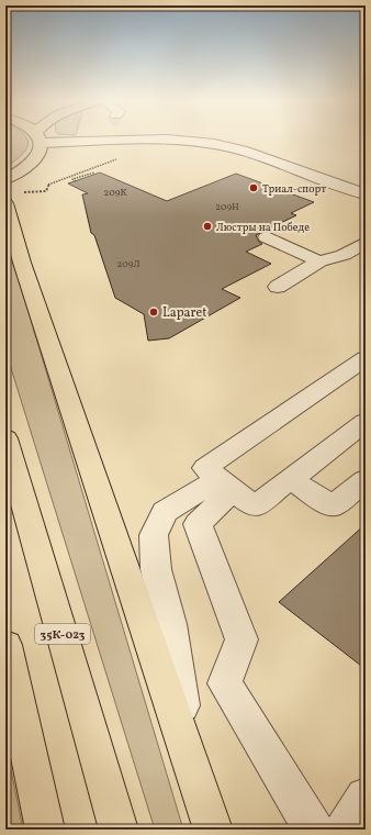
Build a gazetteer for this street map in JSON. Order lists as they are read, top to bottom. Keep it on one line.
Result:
{"streets":{"main road":["35К-023"]},"places":["Триал-спорт","Люстры на Победе","Laparet"],"house_numbers":["209К","209Н","209Л"]}
